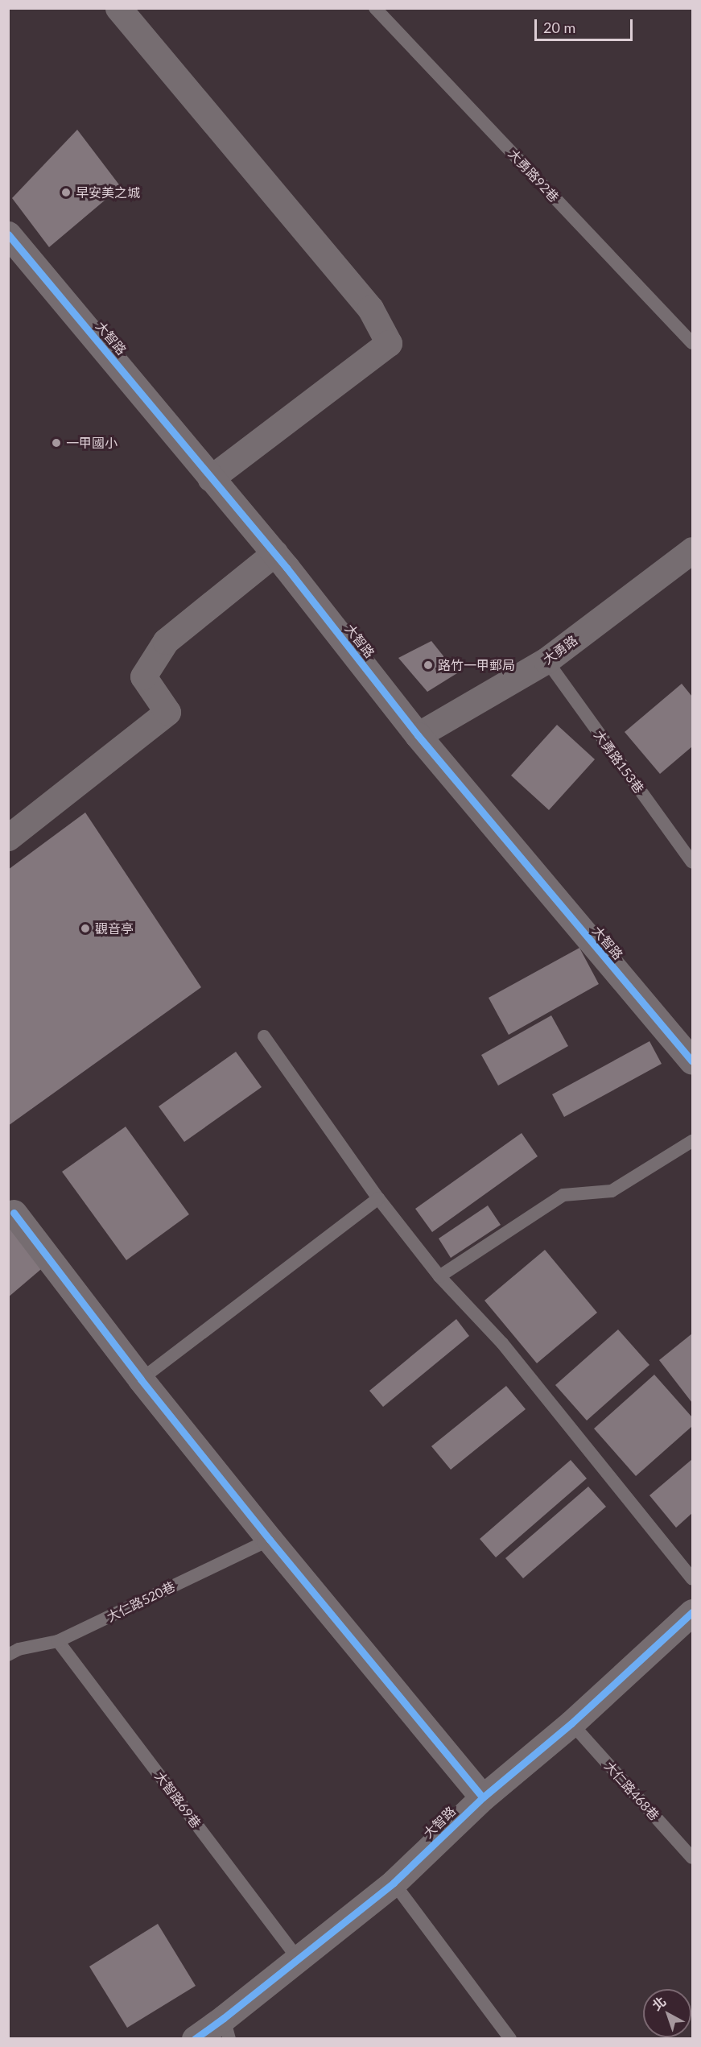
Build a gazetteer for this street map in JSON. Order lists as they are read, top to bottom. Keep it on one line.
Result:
{"streets":{"street":["大智路","大勇路"],"lane":["大勇路92巷","大勇路153巷","大仁路520巷","大仁路468巷","大智路69巷"]},"crossings":[["大智路","大勇路"],["大智路","大仁路468巷"],["大智路","大智路69巷"],["大勇路","大勇路153巷"],["大仁路520巷","大智路69巷"]],"places":["早安美之城","一甲國小","路竹一甲郵局","觀音亭"],"scale_bar":"20 m","north":"top left"}
